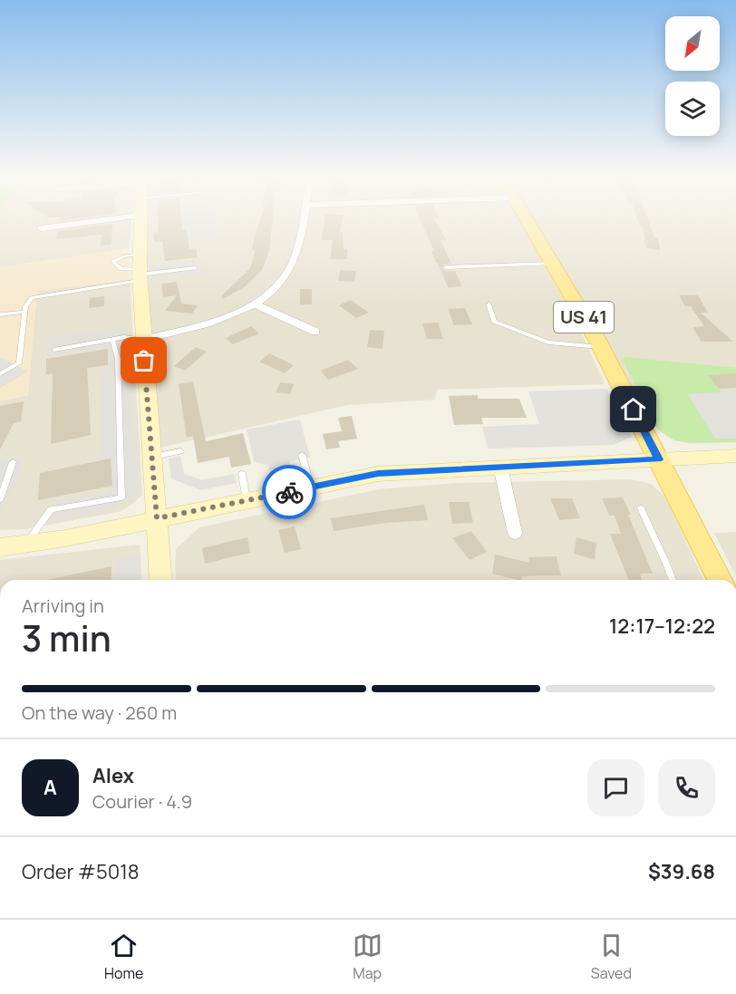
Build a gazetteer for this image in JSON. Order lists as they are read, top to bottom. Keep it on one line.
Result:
{"streets":{"main road":["US 41"]},"north":"bottom left","page":{"heading":["3 min","Arriving in","12:17–12:22"],"panel":["Alex","Courier · 4.9","Order #5018","$39.68"],"bar":"On the way · 260 m","round":"A","tabs":["Home","Map","Saved"]}}
